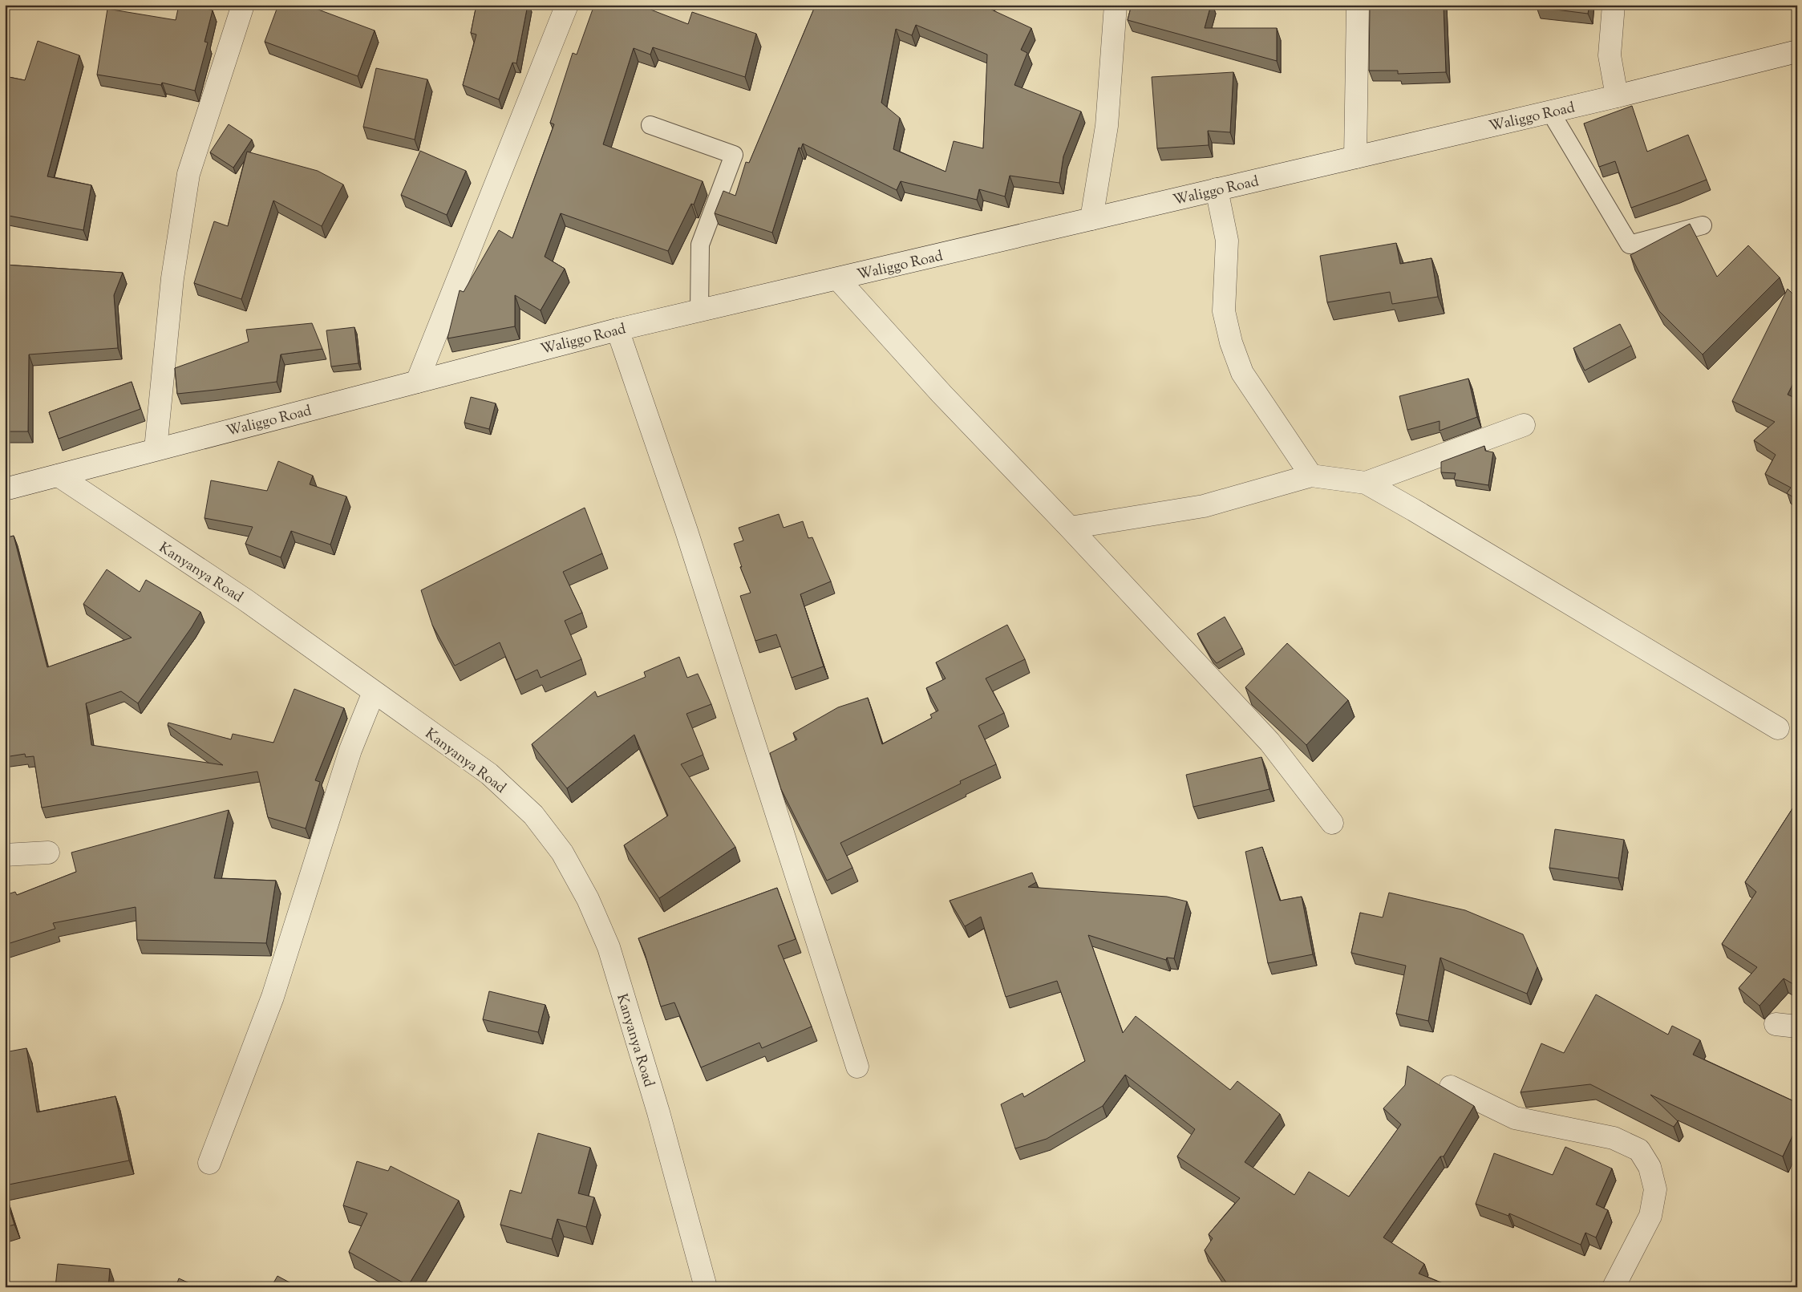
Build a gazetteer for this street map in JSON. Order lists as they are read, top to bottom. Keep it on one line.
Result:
{"streets":{"street":["Waliggo Road","Kanyanya Road"]},"crossings":[["Waliggo Road","Kanyanya Road"]]}
